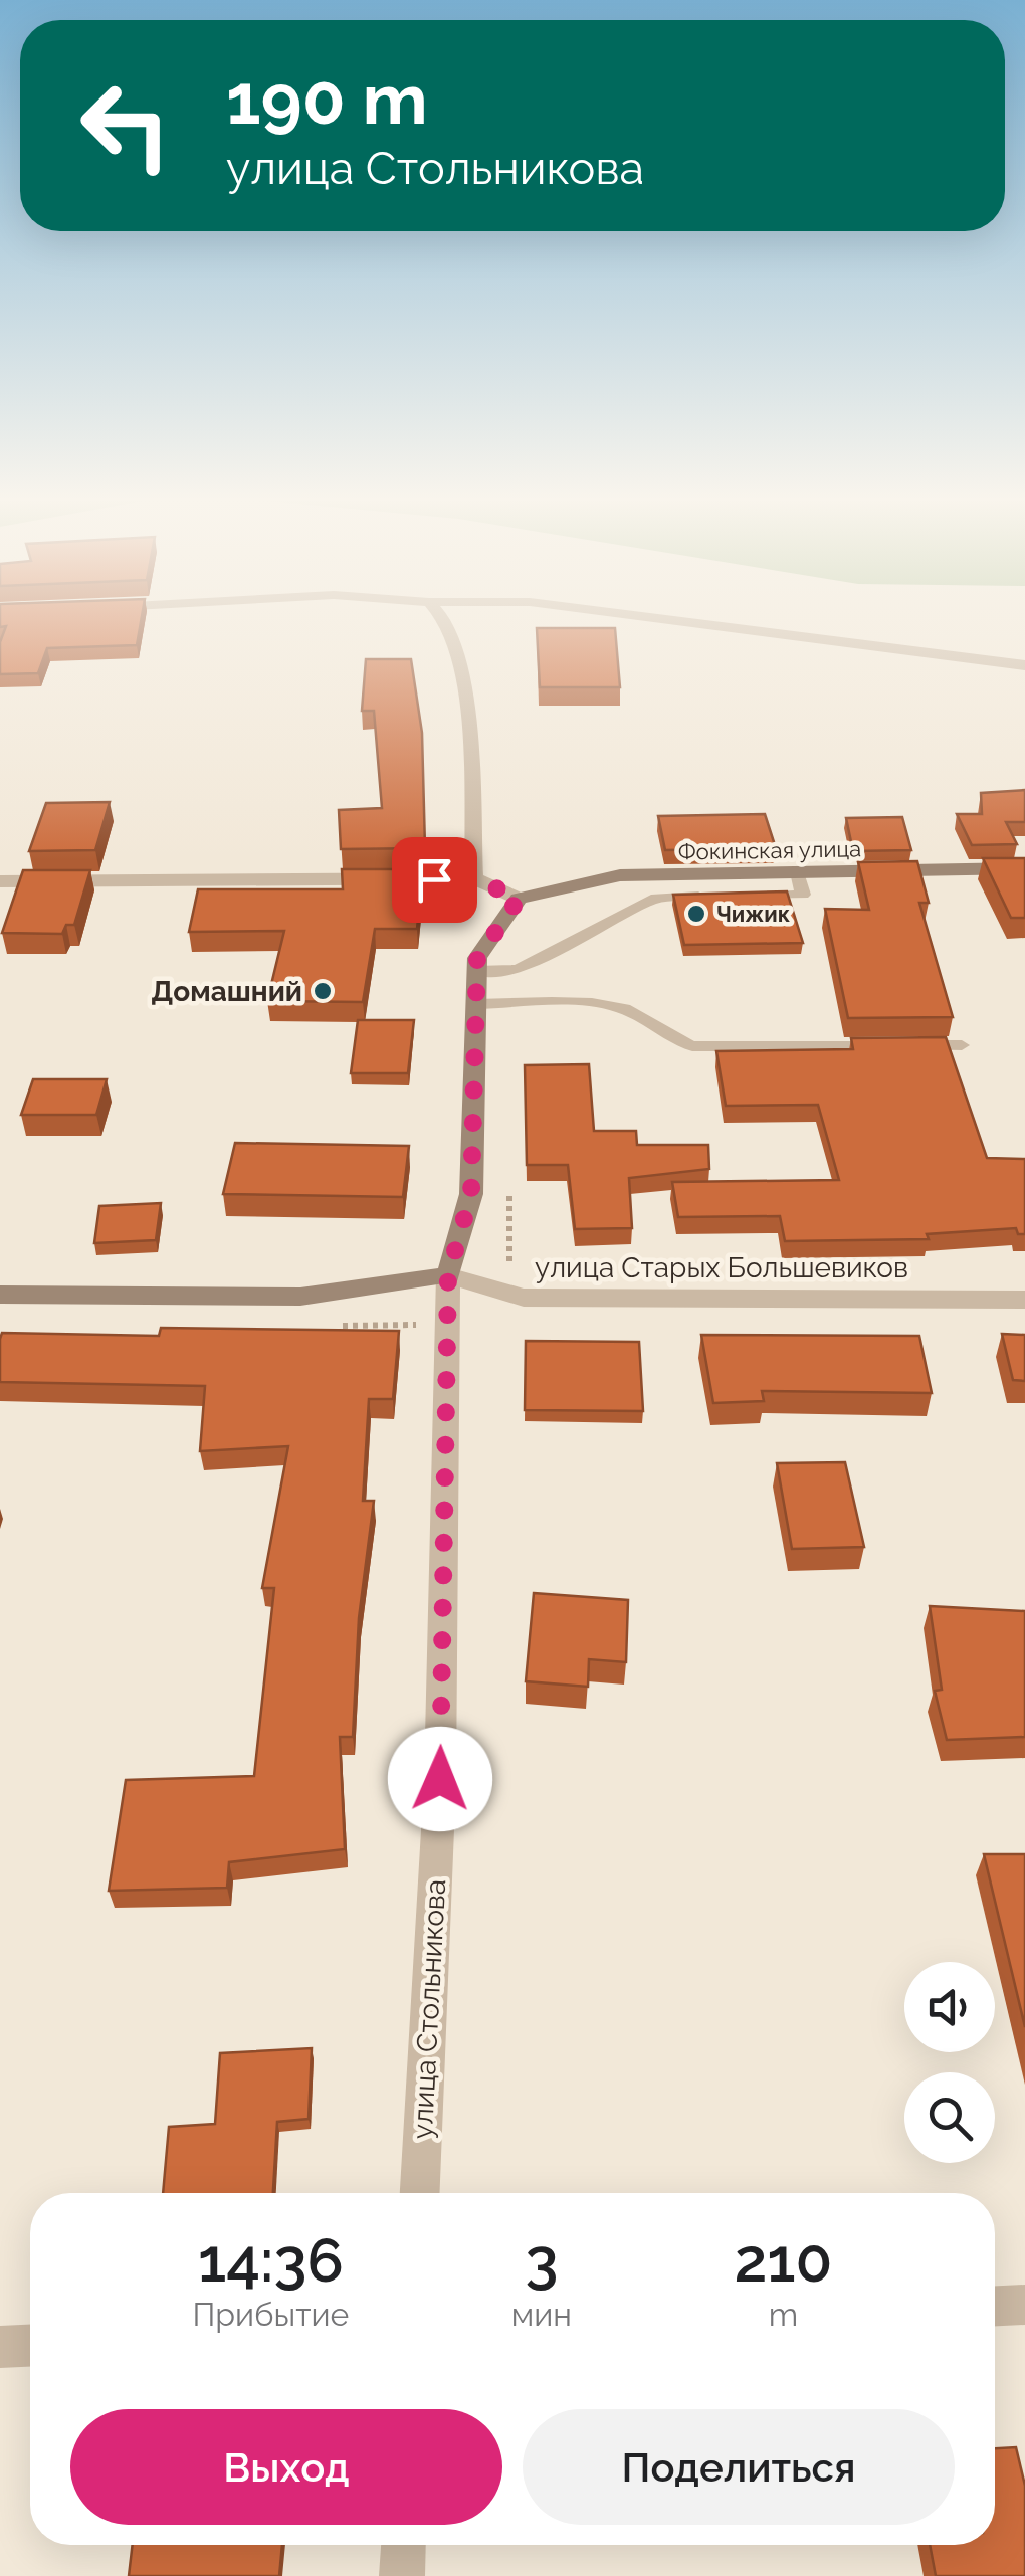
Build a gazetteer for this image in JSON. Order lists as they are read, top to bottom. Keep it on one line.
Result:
{"streets":{"main road":["Фокинская улица","улица Старых Большевиков","улица Стольникова"]},"crossings":[["Фокинская улица","улица Стольникова"],["улица Старых Большевиков","улица Стольникова"]],"places":["Чижик","Домашний"],"page":{"turn":["190 m","улица Стольникова"],"eta":["14:36","Прибытие","3","мин","210","m"],"buttons":["Выход","Поделиться"]}}
